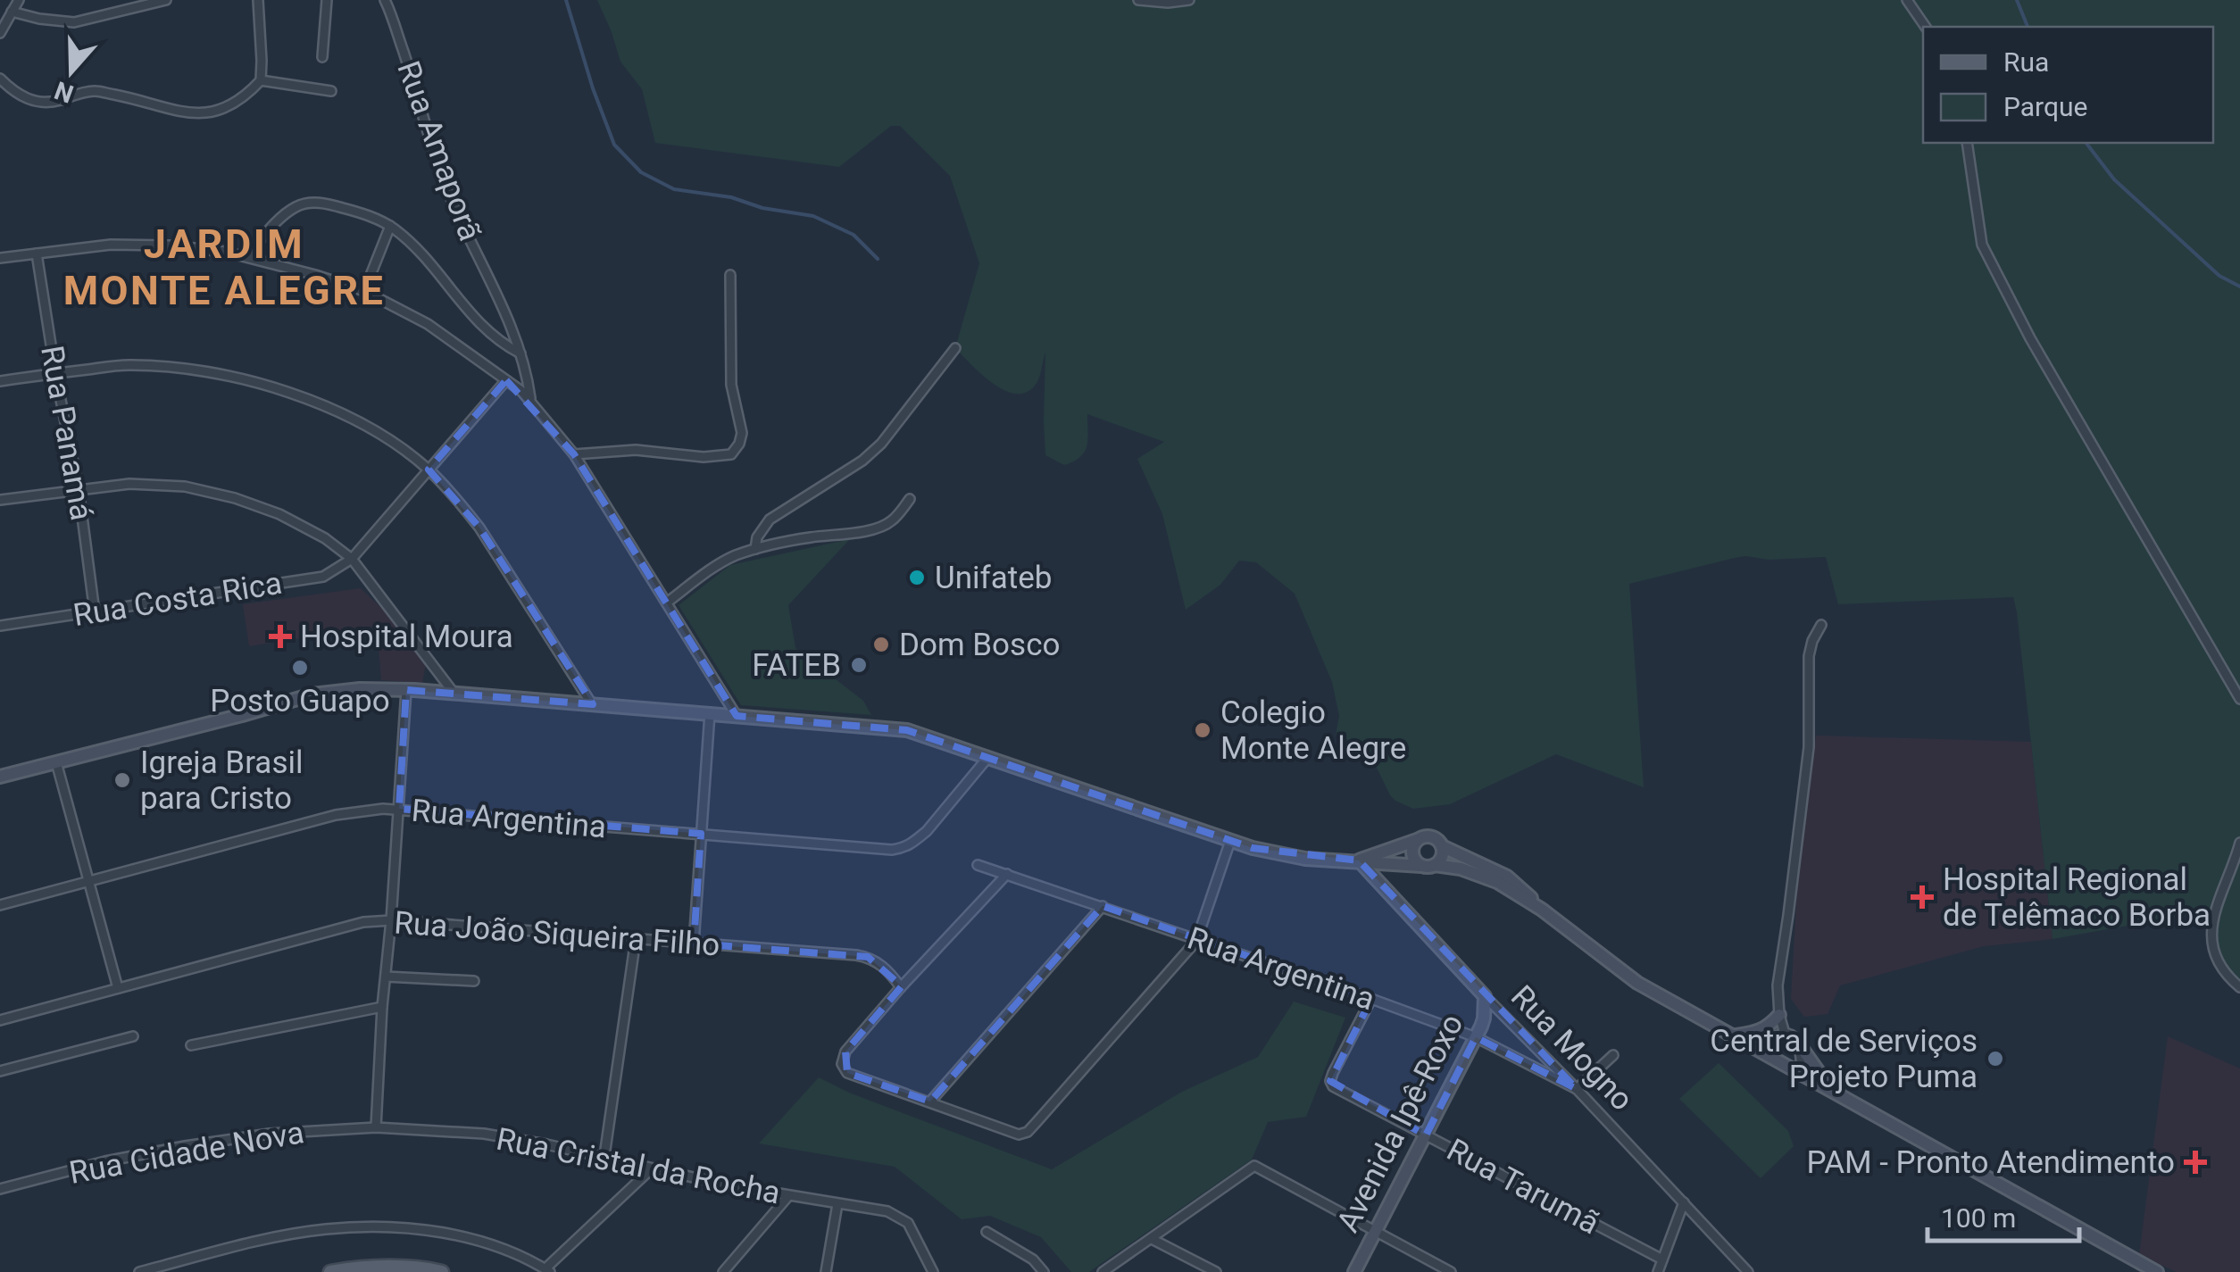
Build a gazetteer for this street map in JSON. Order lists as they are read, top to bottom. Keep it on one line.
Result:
{"streets":{"main road":["Rua Mogno","Avenida Ipê-Roxo"],"street":["Rua Amaporã","Rua Panamá","Rua Costa Rica","Rua Argentina","Rua João Siqueira Filho","Rua Cidade Nova","Rua Cristal da Rocha","Rua Tarumã"]},"crossings":[["Rua Panamá","Rua Costa Rica"],["Rua Argentina","Rua Mogno"],["Rua Argentina","Avenida Ipê-Roxo"],["Rua Argentina","Rua Tarumã"],["Rua Mogno","Avenida Ipê-Roxo"],["Avenida Ipê-Roxo","Rua Tarumã"],["Rua Cidade Nova","Rua Cristal da Rocha"]],"districts":["JARDIM MONTE ALEGRE"],"places":{"other":["Unifateb","Dom Bosco","FATEB","Posto Guapo","Colegio Monte Alegre","Igreja Brasil para Cristo","Central de Serviços Projeto Puma"],"health":["Hospital Moura","Hospital Regional de Telêmaco Borba","PAM - Pronto Atendimento"]},"legend":["Rua","Parque"],"scale_bar":"100 m","north":"bottom"}
